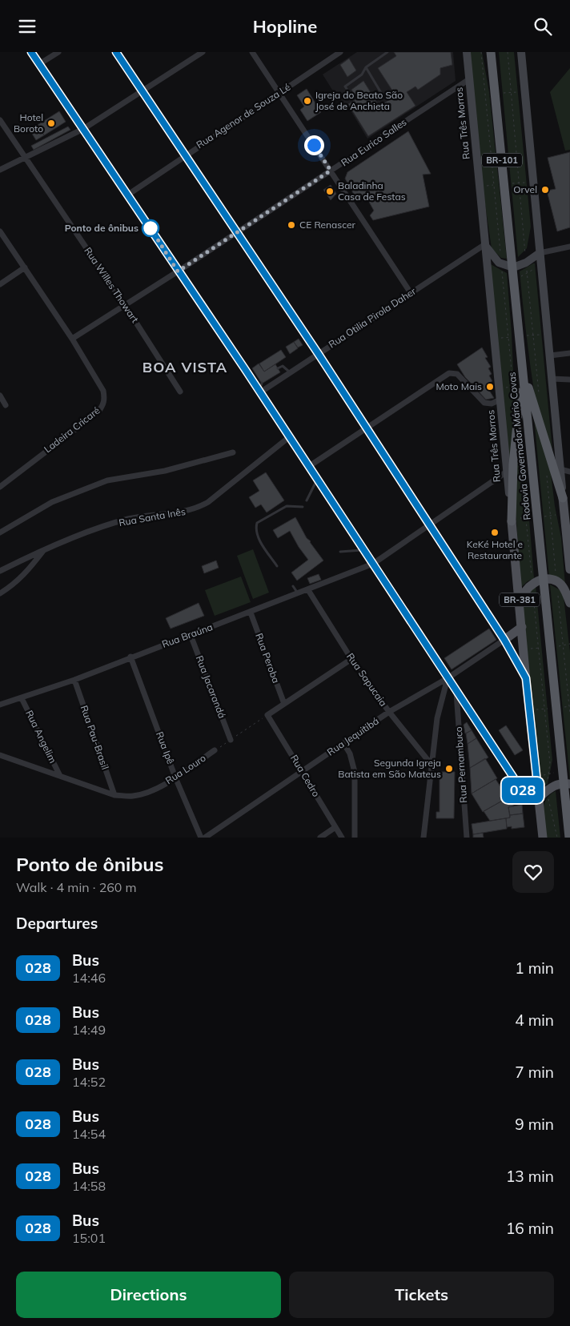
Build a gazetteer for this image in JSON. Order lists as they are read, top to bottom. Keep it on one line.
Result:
{"streets":{"highway":["BR-101","Rodovia Governador Mário Covas"],"main road":["Rua Três Morros","BR-381"],"street":["Rua Agenor de Souza Lé","Rua Eurico Salles","Rua Willes Thowart","Rua Otilia Pirola Daher","Ladeira Cricaré","Rua Santa Inês","Rua Braúna","Rua Peroba","Rua Sapucaia","Rua Jacarandá","Rua Angelim","Rua Jequitibá","Rua Pau-Brasil","Rua Ipê","Rua Pernambuco","Rua Louro","Rua Cedro"]},"crossings":[["Rua Três Morros","Rua Eurico Salles"],["Rua Três Morros","Rua Otilia Pirola Daher"],["Rua Três Morros","Rua Braúna"],["Rua Eurico Salles","Rua Willes Thowart"],["Rua Eurico Salles","Ladeira Cricaré"],["Rua Braúna","Rua Peroba"],["Rua Braúna","Rua Sapucaia"],["Rua Braúna","Rua Jacarandá"],["Rua Braúna","Rua Angelim"],["Rua Braúna","Rua Pau-Brasil"],["Rua Braúna","Rua Ipê"],["Rua Sapucaia","Rua Jequitibá"],["Rua Jacarandá","Rua Louro"],["Rua Angelim","Rua Louro"],["Rua Jequitibá","Rua Cedro"],["Rua Pau-Brasil","Rua Louro"],["Rua Ipê","Rua Louro"],["Rua Louro","Rua Cedro"]],"districts":["BOA VISTA"],"places":["Igreja do Beato São José de Anchieta","Hotel Boroto","Orvel","Baladinha Casa de Festas","CE Renascer","Ponto de ônibus","Moto Mais","KeKé Hotel e Restaurante","Segunda Igreja Batista em São Mateus"],"lines":["bus line 028"],"page":{"header":"Hopline","on_map":"028","heading":[["Ponto de ônibus","Walk · 4 min · 260 m"],"Departures"],"list":[{"mark":"028","name":"Bus","note":"14:46","value":"1 min"},{"mark":"028","name":"Bus","note":"14:49","value":"4 min"},{"mark":"028","name":"Bus","note":"14:52","value":"7 min"},{"mark":"028","name":"Bus","note":"14:54","value":"9 min"},{"mark":"028","name":"Bus","note":"14:58","value":"13 min"},{"mark":"028","name":"Bus","note":"15:01","value":"16 min"}],"buttons":["Directions","Tickets"]}}
